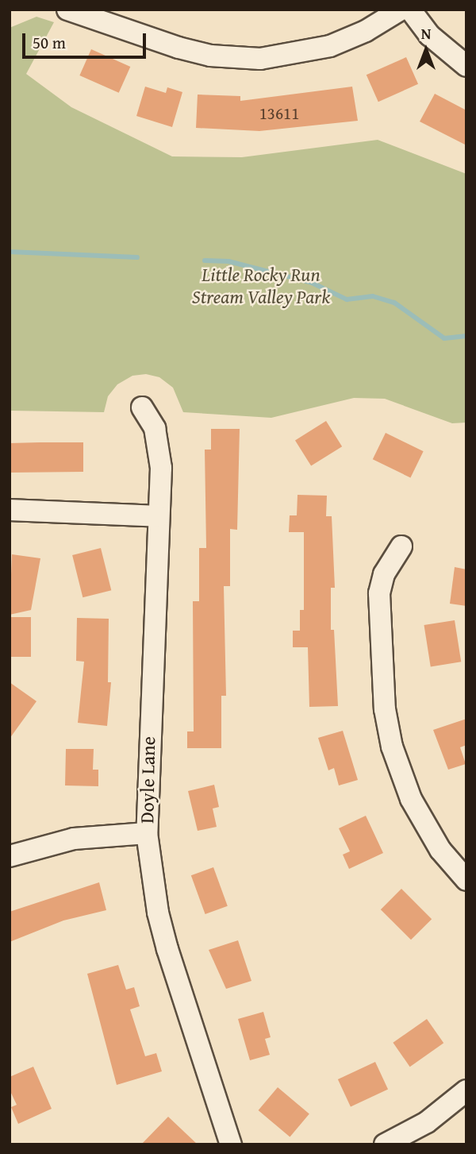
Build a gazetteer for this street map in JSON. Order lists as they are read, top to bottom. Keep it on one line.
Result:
{"streets":{"street":["Doyle Lane"]},"parks":["Little Rocky Run Stream Valley Park"],"house_numbers":["13611"],"scale_bar":"50 m","north":"top"}
